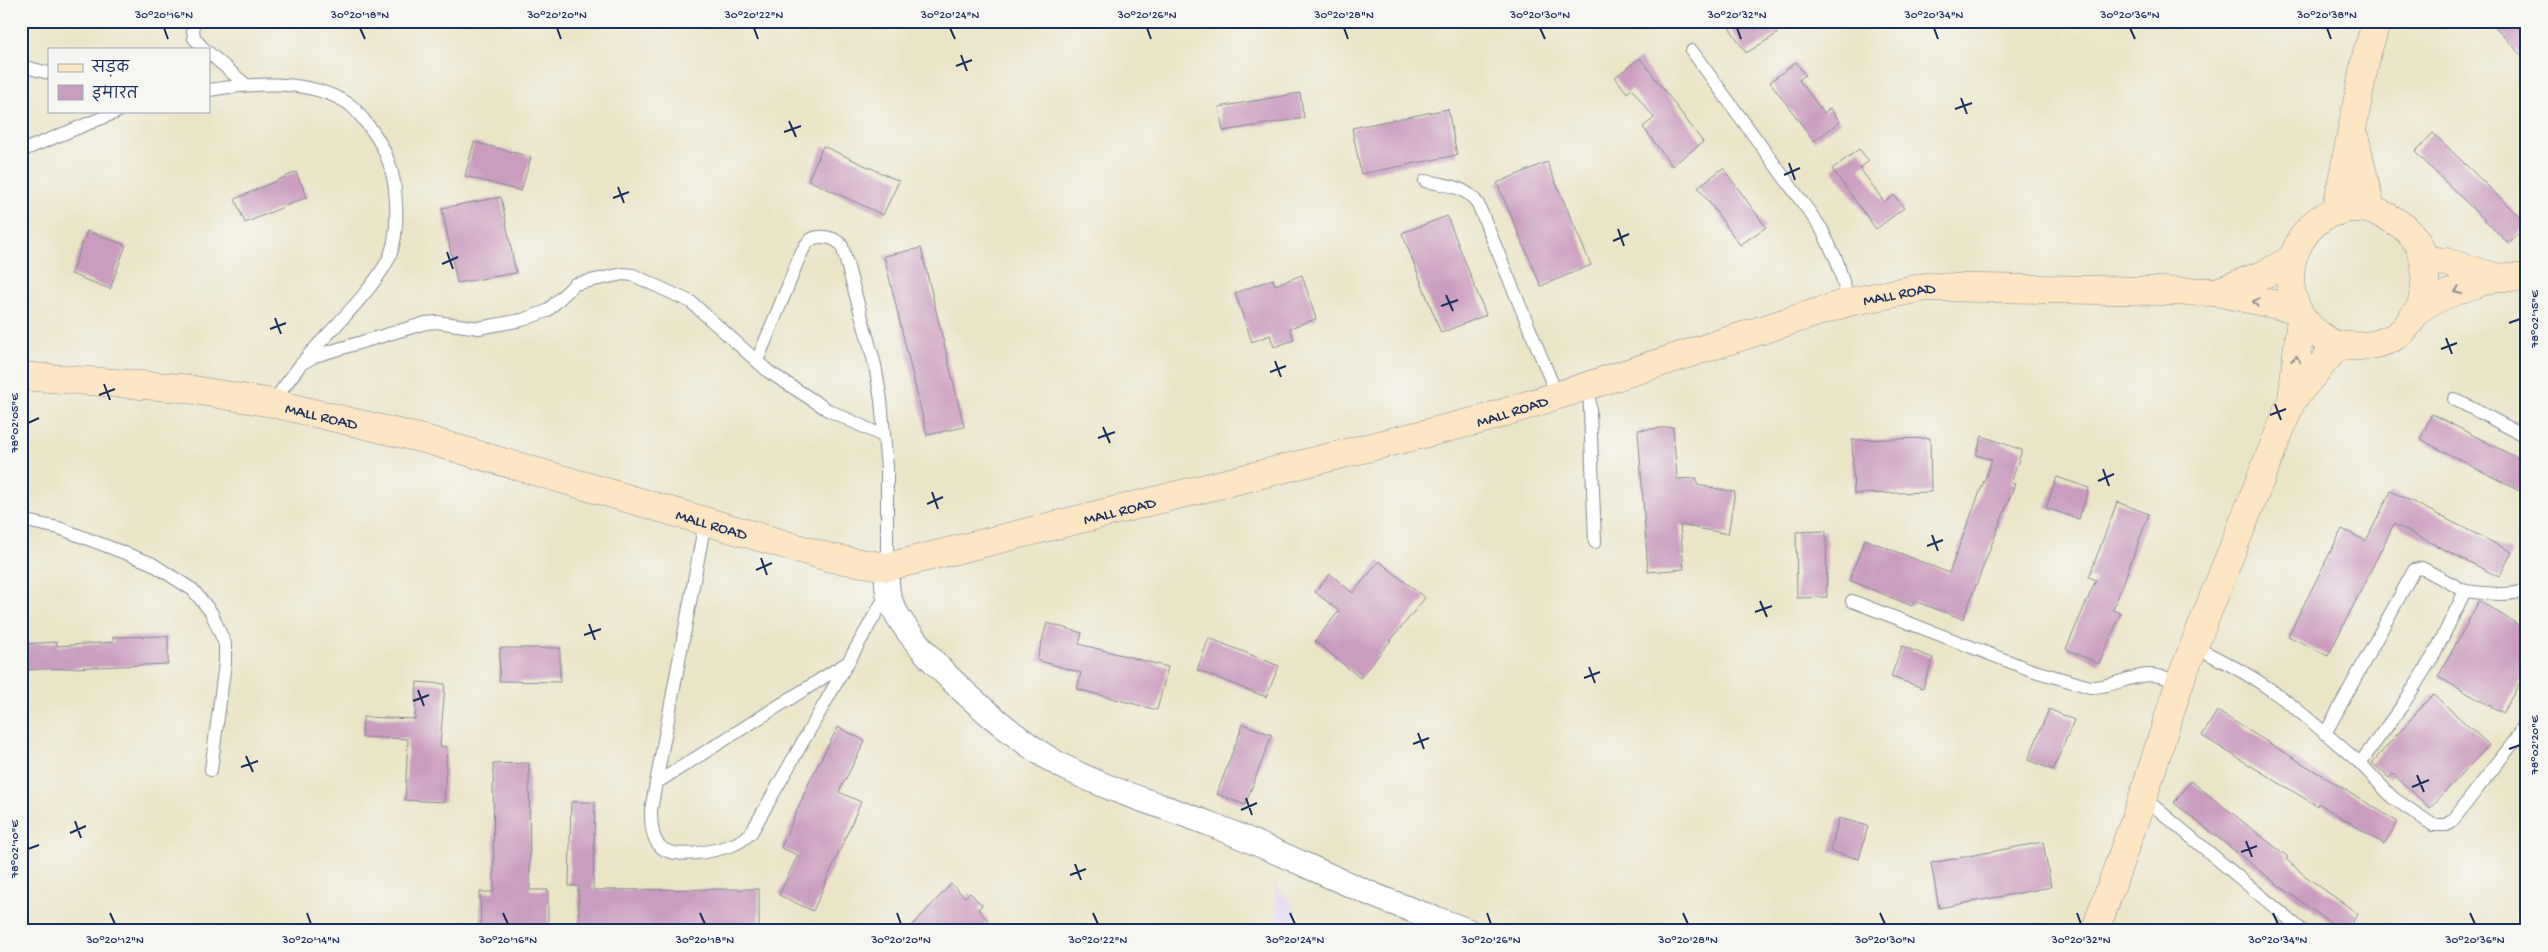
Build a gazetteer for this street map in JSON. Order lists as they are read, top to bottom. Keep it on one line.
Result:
{"streets":{"street":["MALL ROAD"]},"legend":["सड़क","इमारत"],"coordinates":["30°20'16\"N","30°20'18\"N","30°20'20\"N","30°20'22\"N","30°20'24\"N","30°20'26\"N","30°20'28\"N","30°20'30\"N","30°20'32\"N","30°20'34\"N","30°20'36\"N","30°20'38\"N","78°02'15\"E","78°02'05\"E","78°02'20\"E","78°02'10\"E","30°20'12\"N","30°20'14\"N"]}
